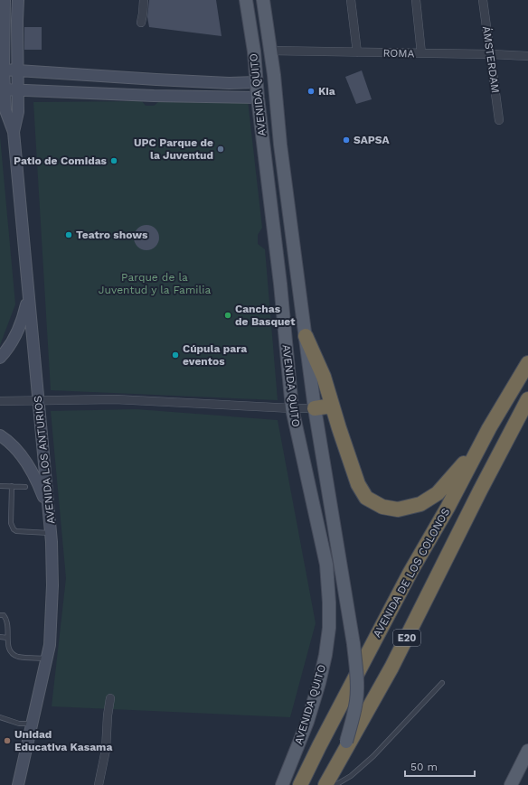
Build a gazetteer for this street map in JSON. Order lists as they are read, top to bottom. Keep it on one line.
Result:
{"streets":{"highway":["AVENIDA DE LOS COLONOS","E20"],"main road":["AVENIDA QUITO"],"street":["ROMA","ÁMSTERDAM","AVENIDA LOS ANTURIOS"]},"crossings":[["ROMA","ÁMSTERDAM"],["ROMA","AVENIDA QUITO"],["AVENIDA QUITO","AVENIDA DE LOS COLONOS"]],"parks":["Parque de la Juventud y la Familia"],"places":["Kia","SAPSA","UPC Parque de la Juventud","Patio de Comidas","Teatro shows","Canchas de Basquet","Cúpula para eventos","Unidad Educativa Kasama"],"scale_bar":"50 m"}
